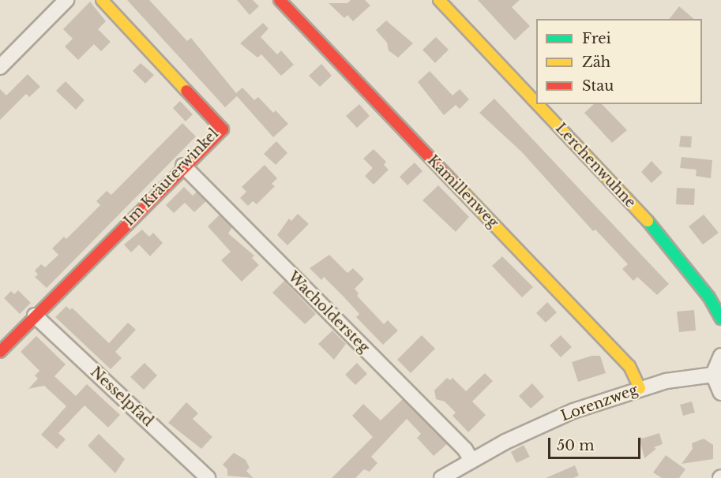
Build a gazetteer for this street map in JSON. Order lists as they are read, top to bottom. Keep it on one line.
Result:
{"streets":{"street":["Lerchenwuhne","Im Kräuterwinkel","Kamillenweg","Wacholdersteg","Nesselpfad","Lorenzweg"]},"crossings":[["Im Kräuterwinkel","Wacholdersteg"],["Im Kräuterwinkel","Nesselpfad"],["Kamillenweg","Lorenzweg"],["Wacholdersteg","Lorenzweg"]],"legend":["Frei","Zäh","Stau"],"scale_bar":"50 m"}
